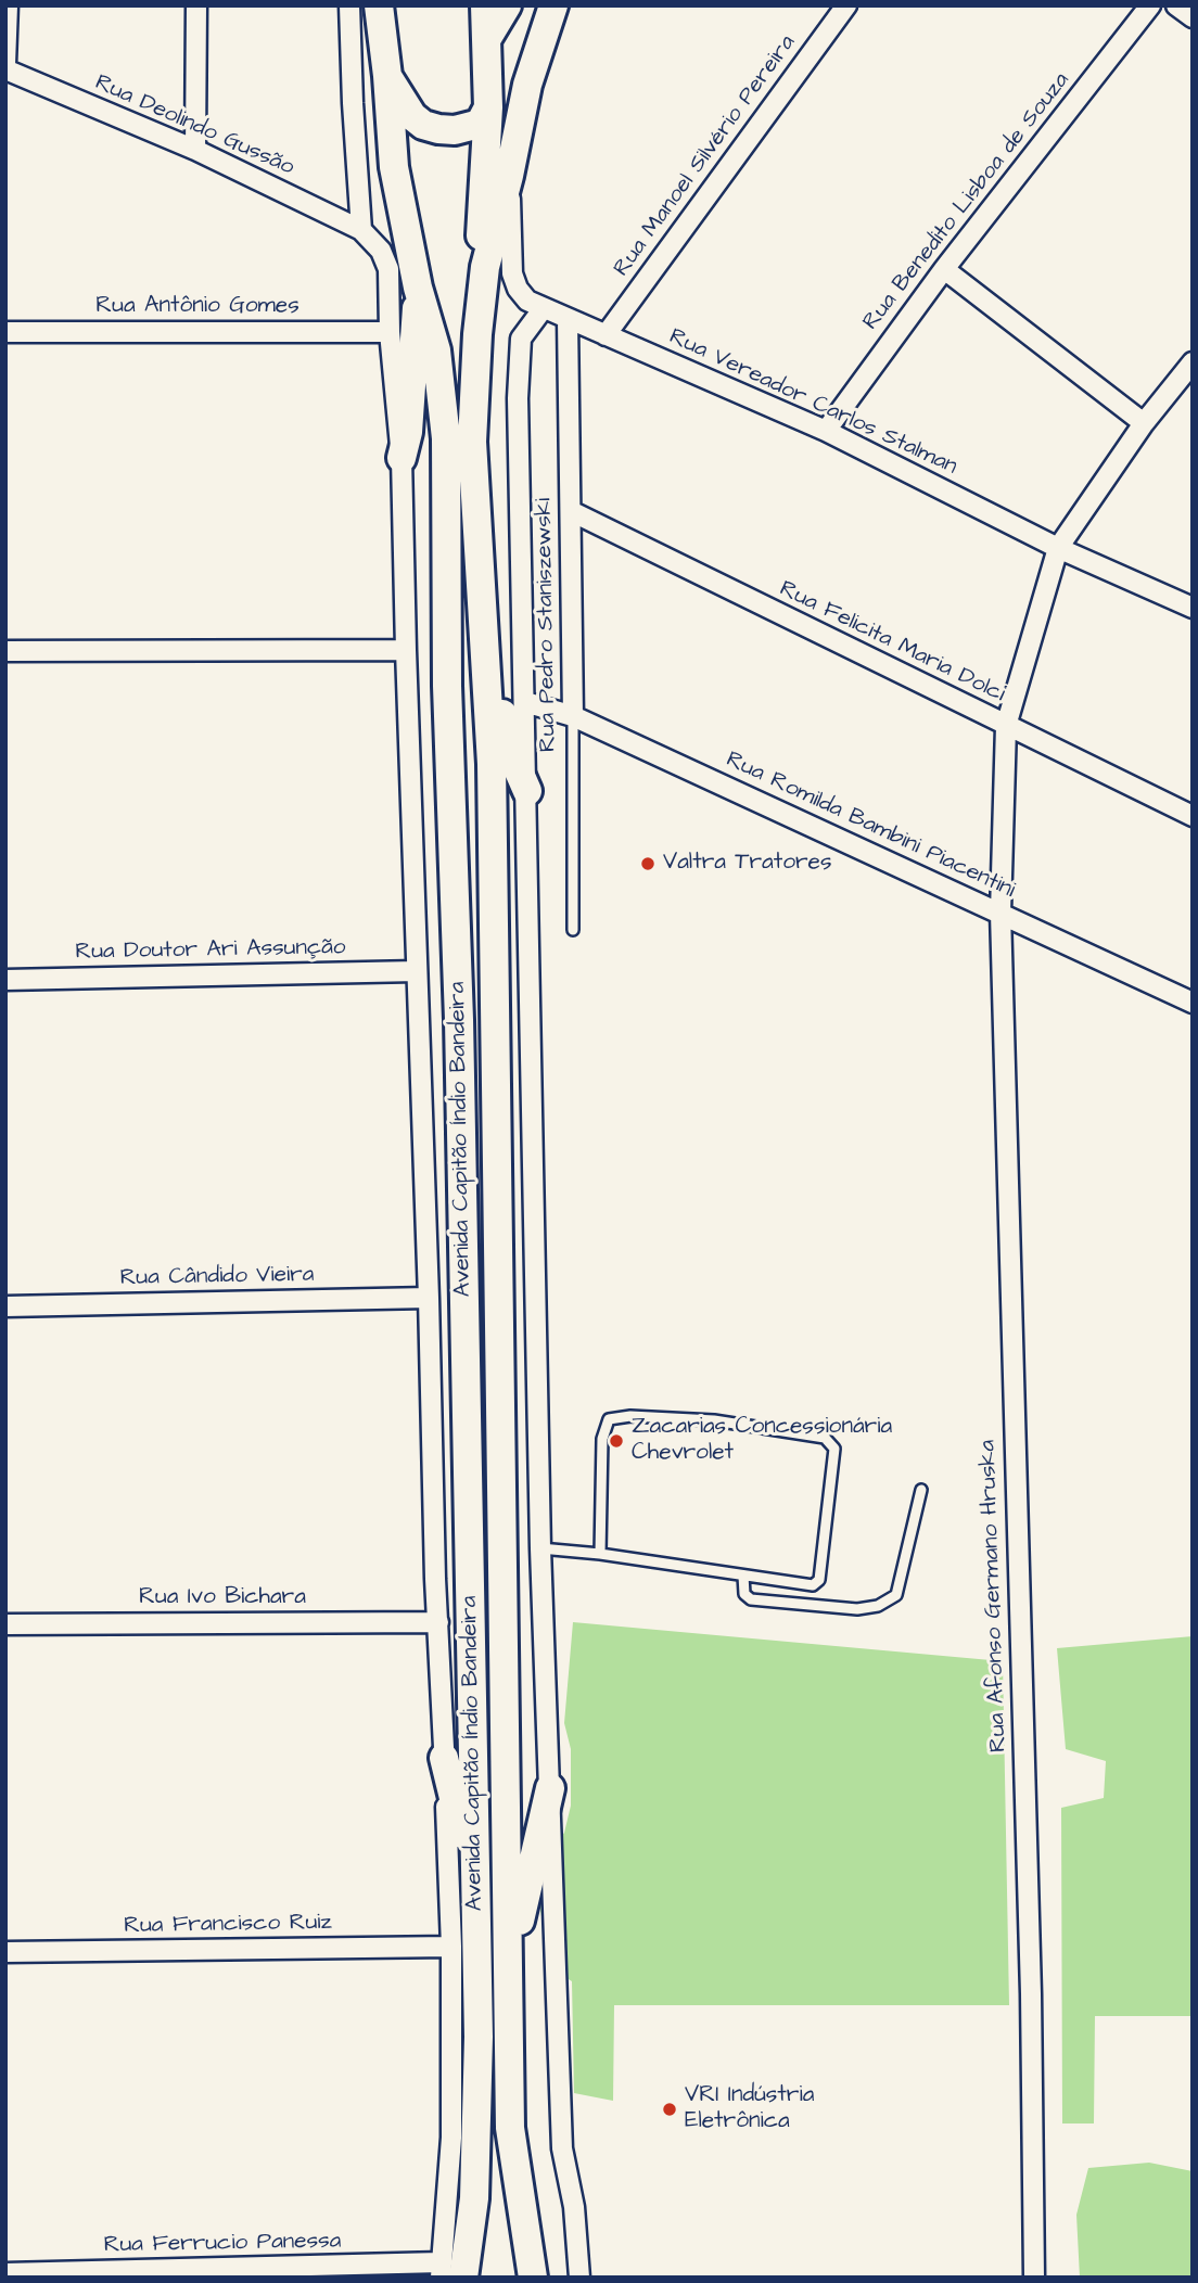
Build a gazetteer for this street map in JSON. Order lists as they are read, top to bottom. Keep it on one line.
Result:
{"streets":{"main road":["Avenida Capitão Índio Bandeira"],"street":["Rua Deolindo Gussão","Rua Manoel Silvério Pereira","Rua Benedito Lisboa de Souza","Rua Antônio Gomes","Rua Vereador Carlos Stalman","Rua Pedro Staniszewski","Rua Felicita Maria Dolci","Rua Romilda Bambini Piacentini","Rua Doutor Ari Assunção","Rua Cândido Vieira","Rua Afonso Germano Hruska","Rua Ivo Bichara","Rua Francisco Ruiz","Rua Ferrucio Panessa"]},"crossings":[["Rua Manoel Silvério Pereira","Rua Vereador Carlos Stalman"],["Rua Benedito Lisboa de Souza","Rua Vereador Carlos Stalman"],["Rua Vereador Carlos Stalman","Rua Pedro Staniszewski"],["Rua Vereador Carlos Stalman","Rua Afonso Germano Hruska"],["Rua Pedro Staniszewski","Rua Felicita Maria Dolci"],["Rua Pedro Staniszewski","Rua Romilda Bambini Piacentini"],["Rua Felicita Maria Dolci","Rua Afonso Germano Hruska"],["Rua Romilda Bambini Piacentini","Rua Afonso Germano Hruska"],["Avenida Capitão Índio Bandeira","Rua Ferrucio Panessa"]],"places":["Valtra Tratores","Zacarias Concessionária Chevrolet","VRI Indústria Eletrônica"]}
